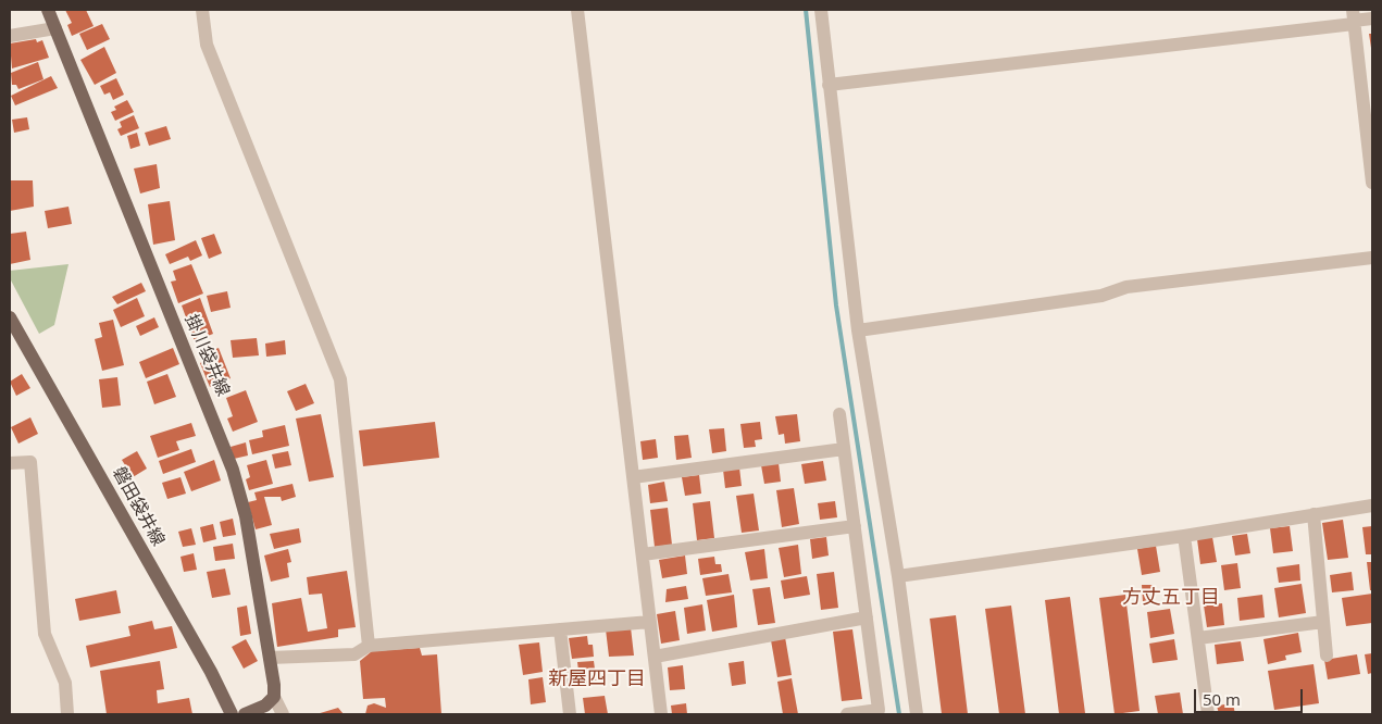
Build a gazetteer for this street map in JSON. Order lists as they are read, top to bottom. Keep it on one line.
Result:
{"streets":{"main road":["掛川袋井線","磐田袋井線"]},"districts":["方丈五丁目","新屋四丁目"],"scale_bar":"50 m"}
